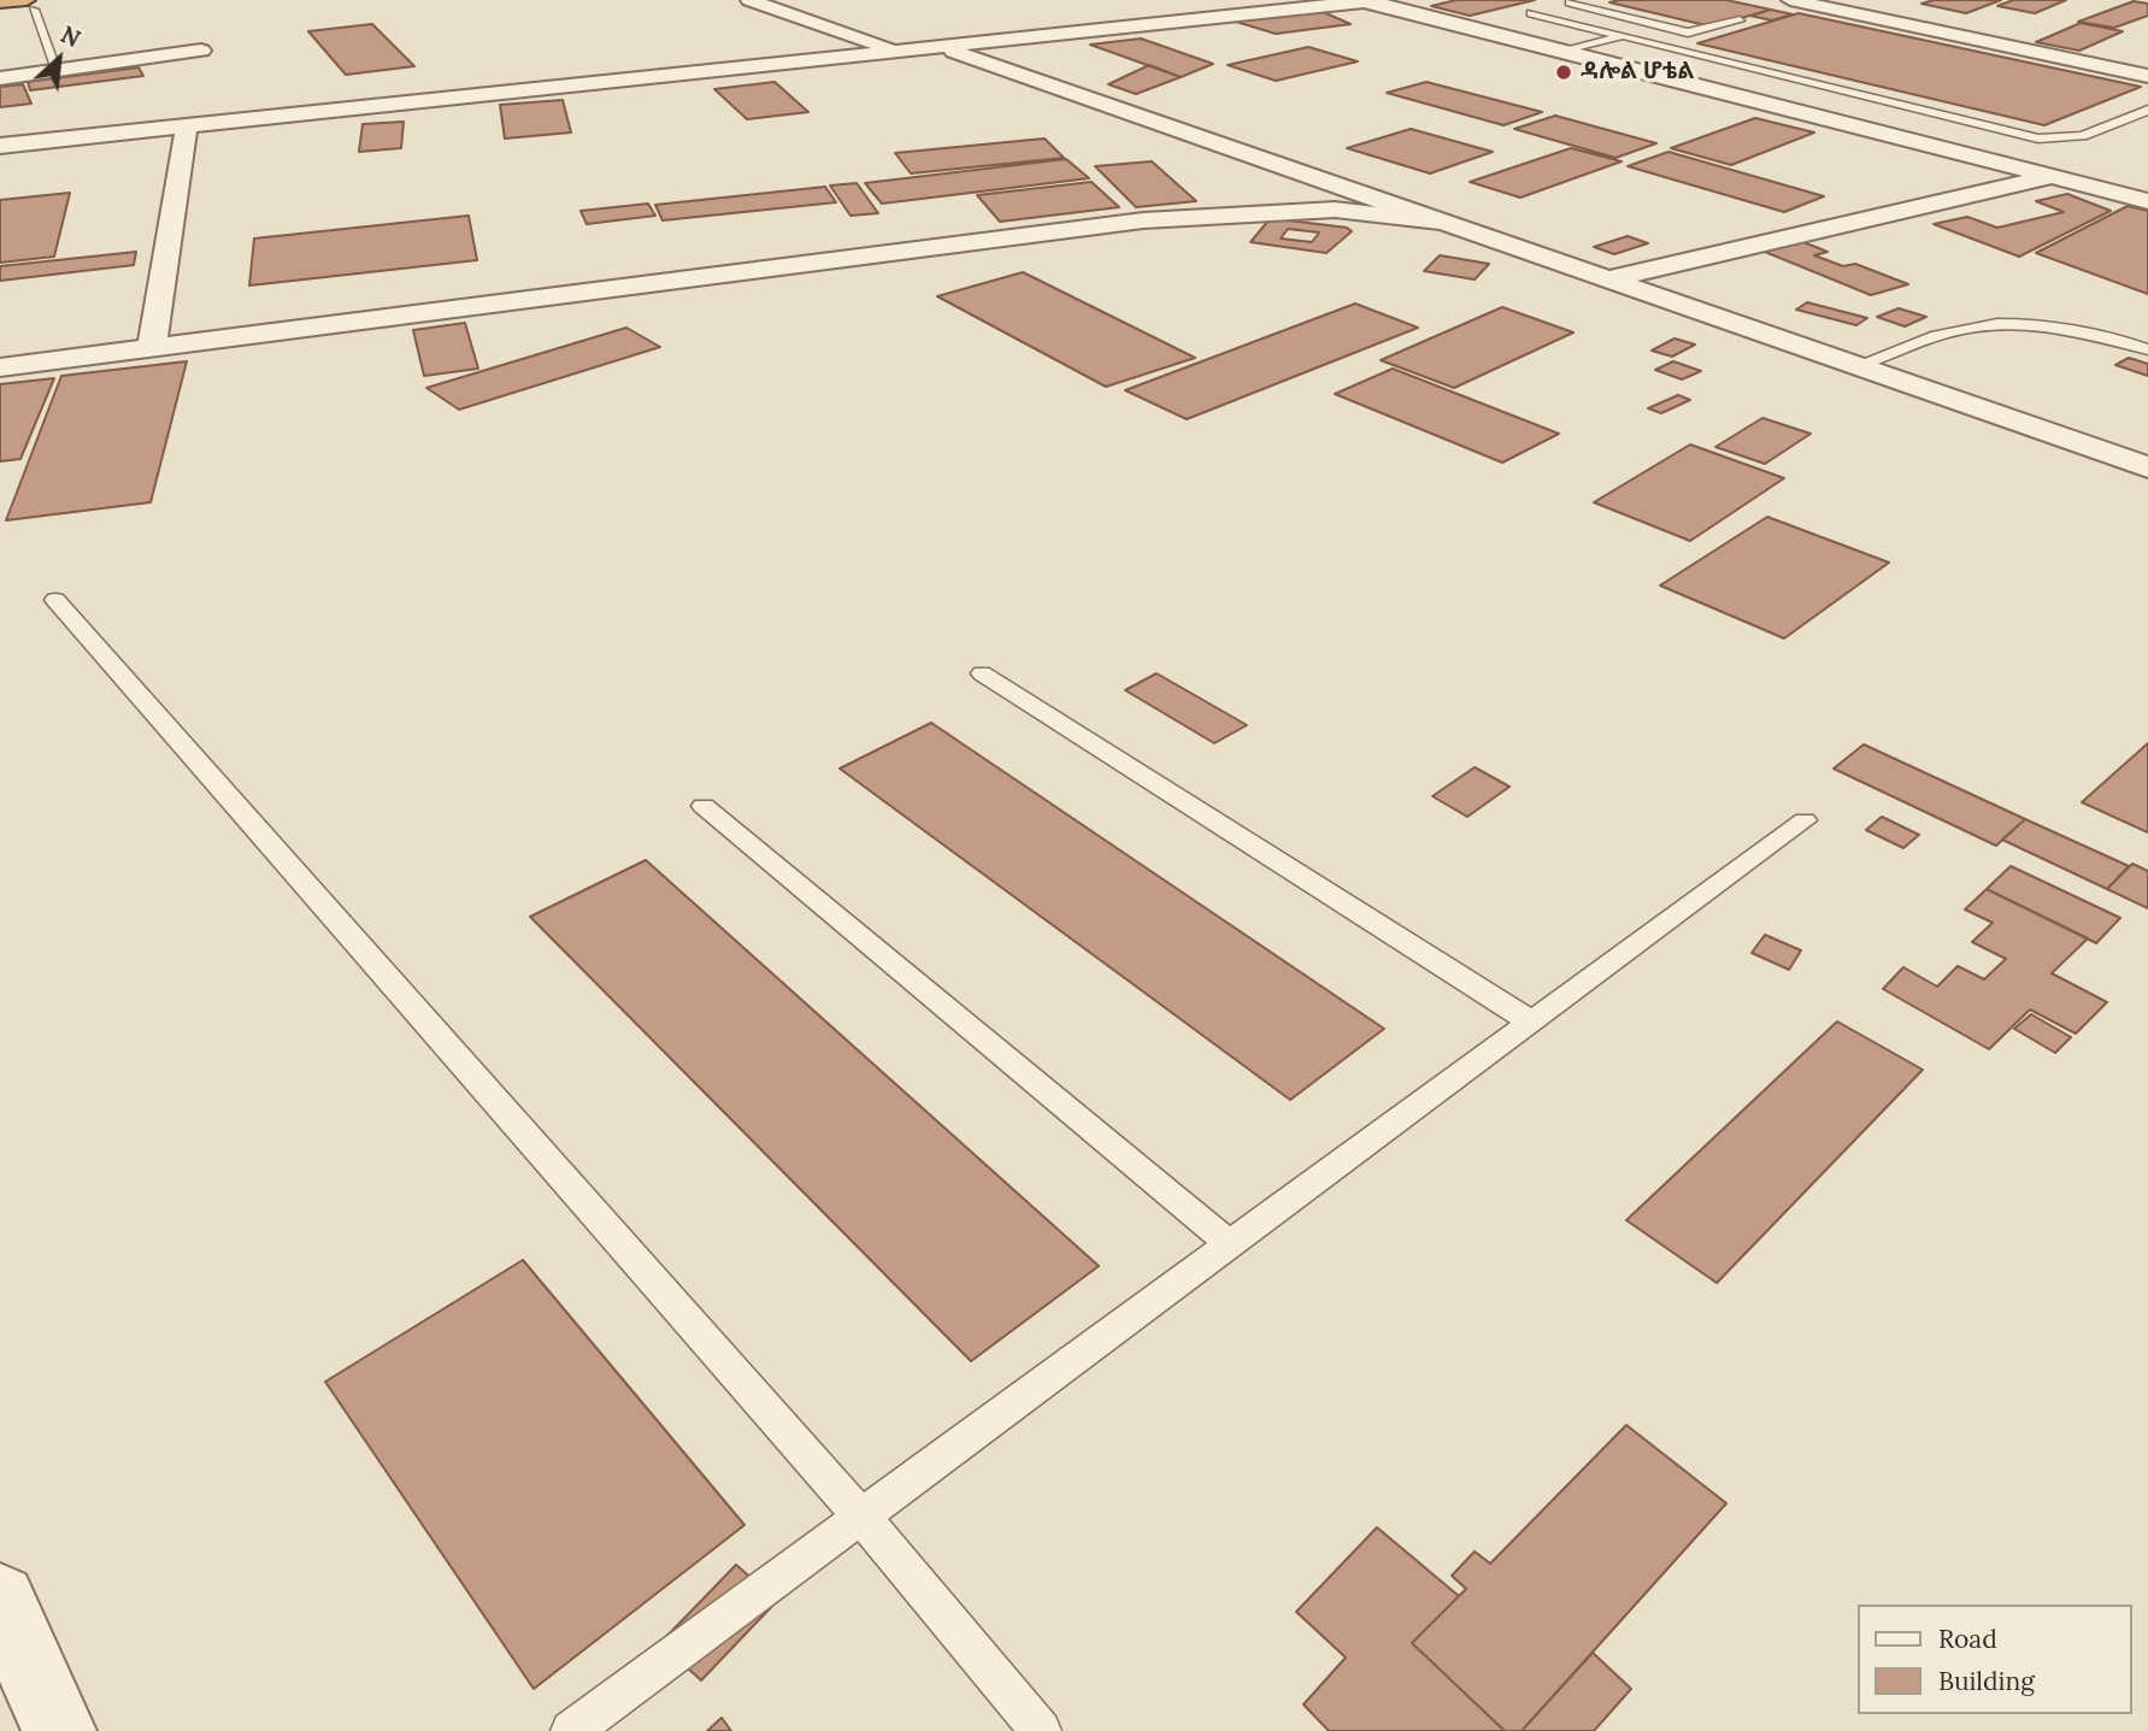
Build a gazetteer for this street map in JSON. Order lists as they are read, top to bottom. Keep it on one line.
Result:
{"places":["ዳሎል ሆቴል"],"legend":["Road","Building"],"north":"top right"}
